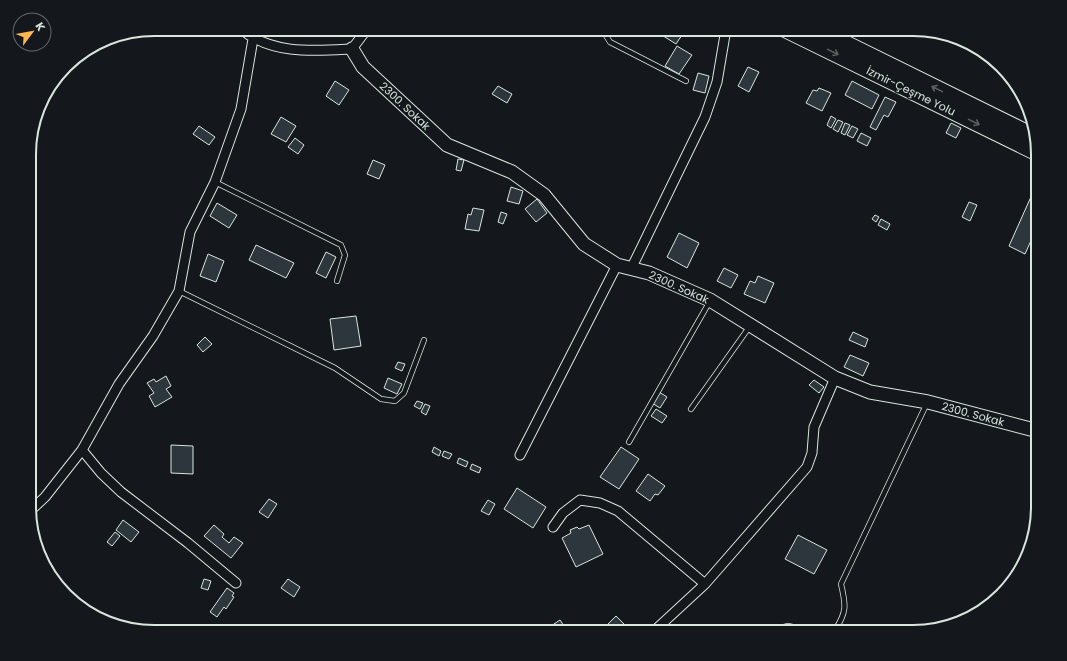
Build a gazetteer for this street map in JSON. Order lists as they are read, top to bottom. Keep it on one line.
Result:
{"streets":{"highway":["İzmir-Çeşme Yolu"],"street":["2300. Sokak"]},"north":"top right"}
